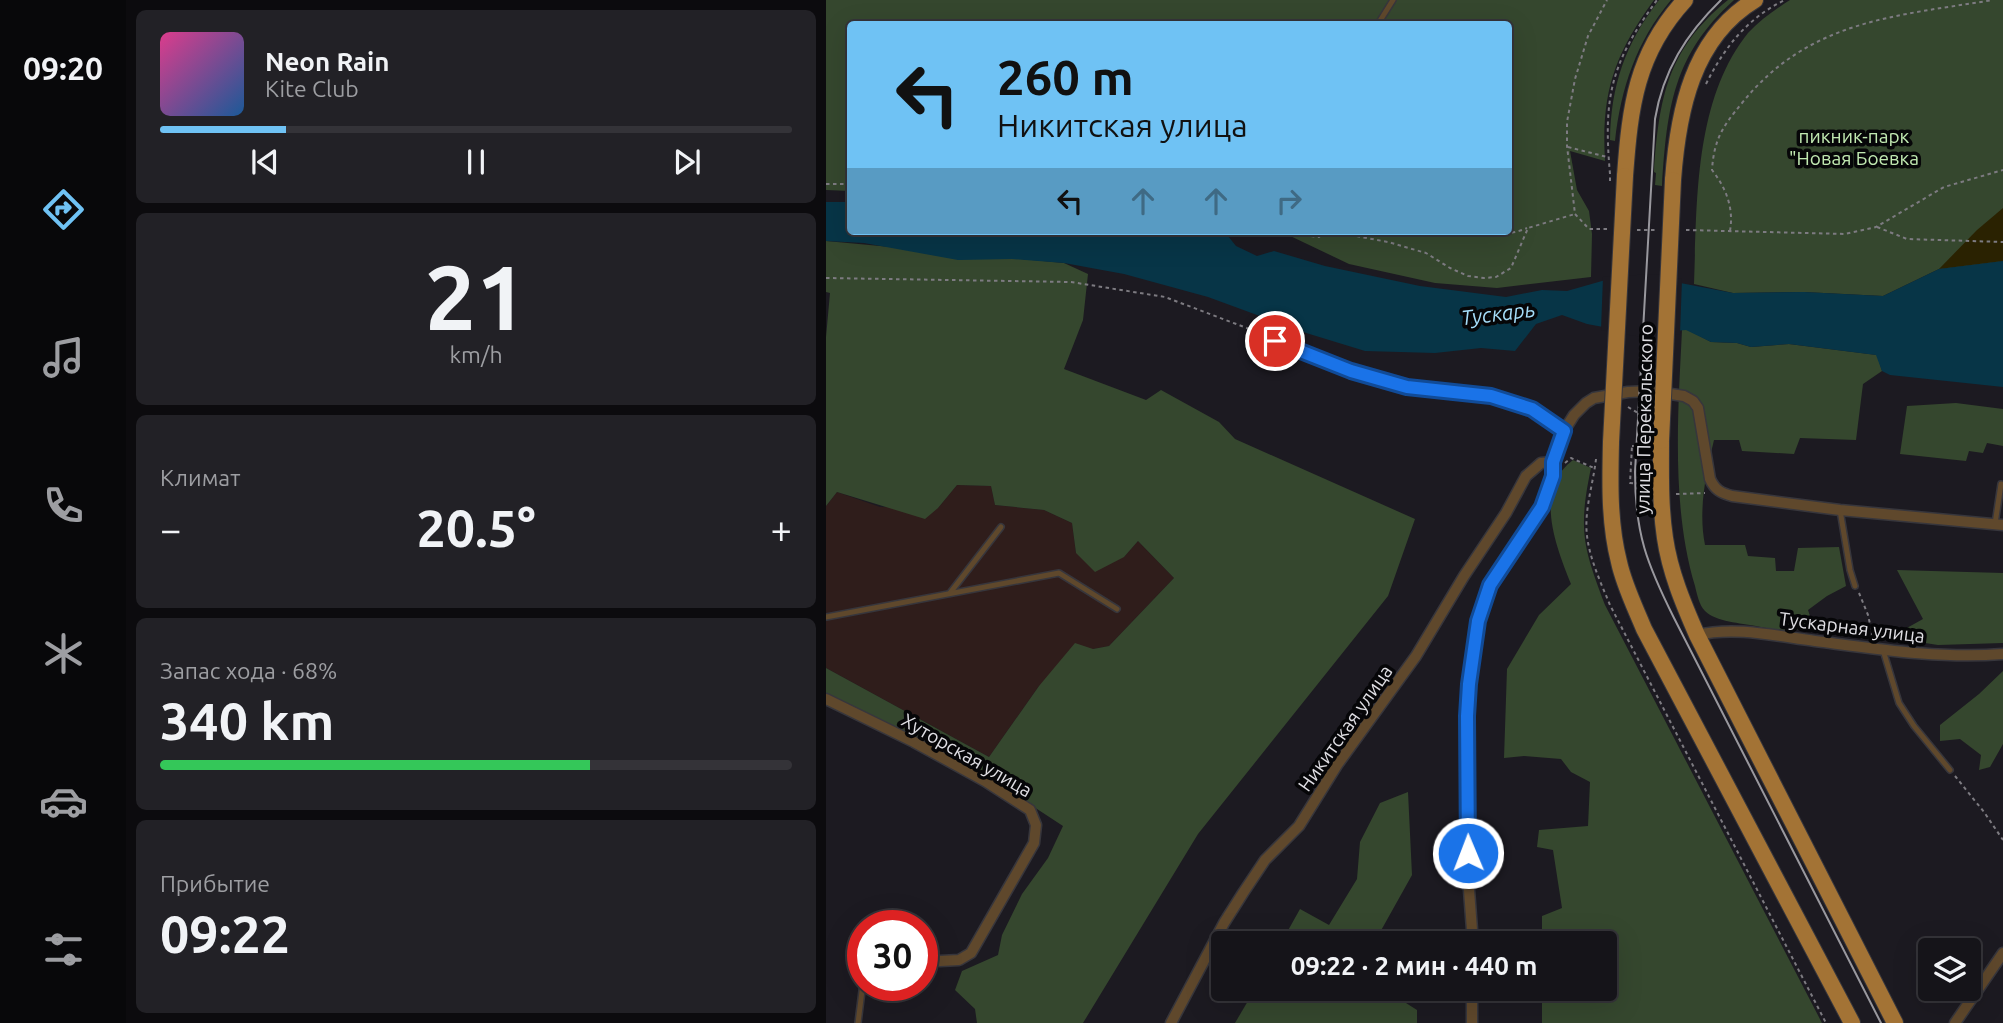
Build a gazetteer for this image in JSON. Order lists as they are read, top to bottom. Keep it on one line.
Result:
{"streets":{"main road":["улица Перекальского"],"street":["Тускарная улица","Никитская улица","Хуторская улица"]},"crossings":[["улица Перекальского","Тускарная улица"]],"water":["Тускарь"],"parks":["пикник-парк \"Новая Боевка"],"page":{"tabs":"09:20","turn":["260 m","Никитская улица"],"song":["Neon Rain","Kite Club"],"tile":[["21","km/h"],"Климат",["Запас хода · 68%","340 km"],["Прибытие","09:22"]],"heat":["−","20.5°","+"],"limit":"30","trip":"09:22 · 2 мин · 440 m"}}
